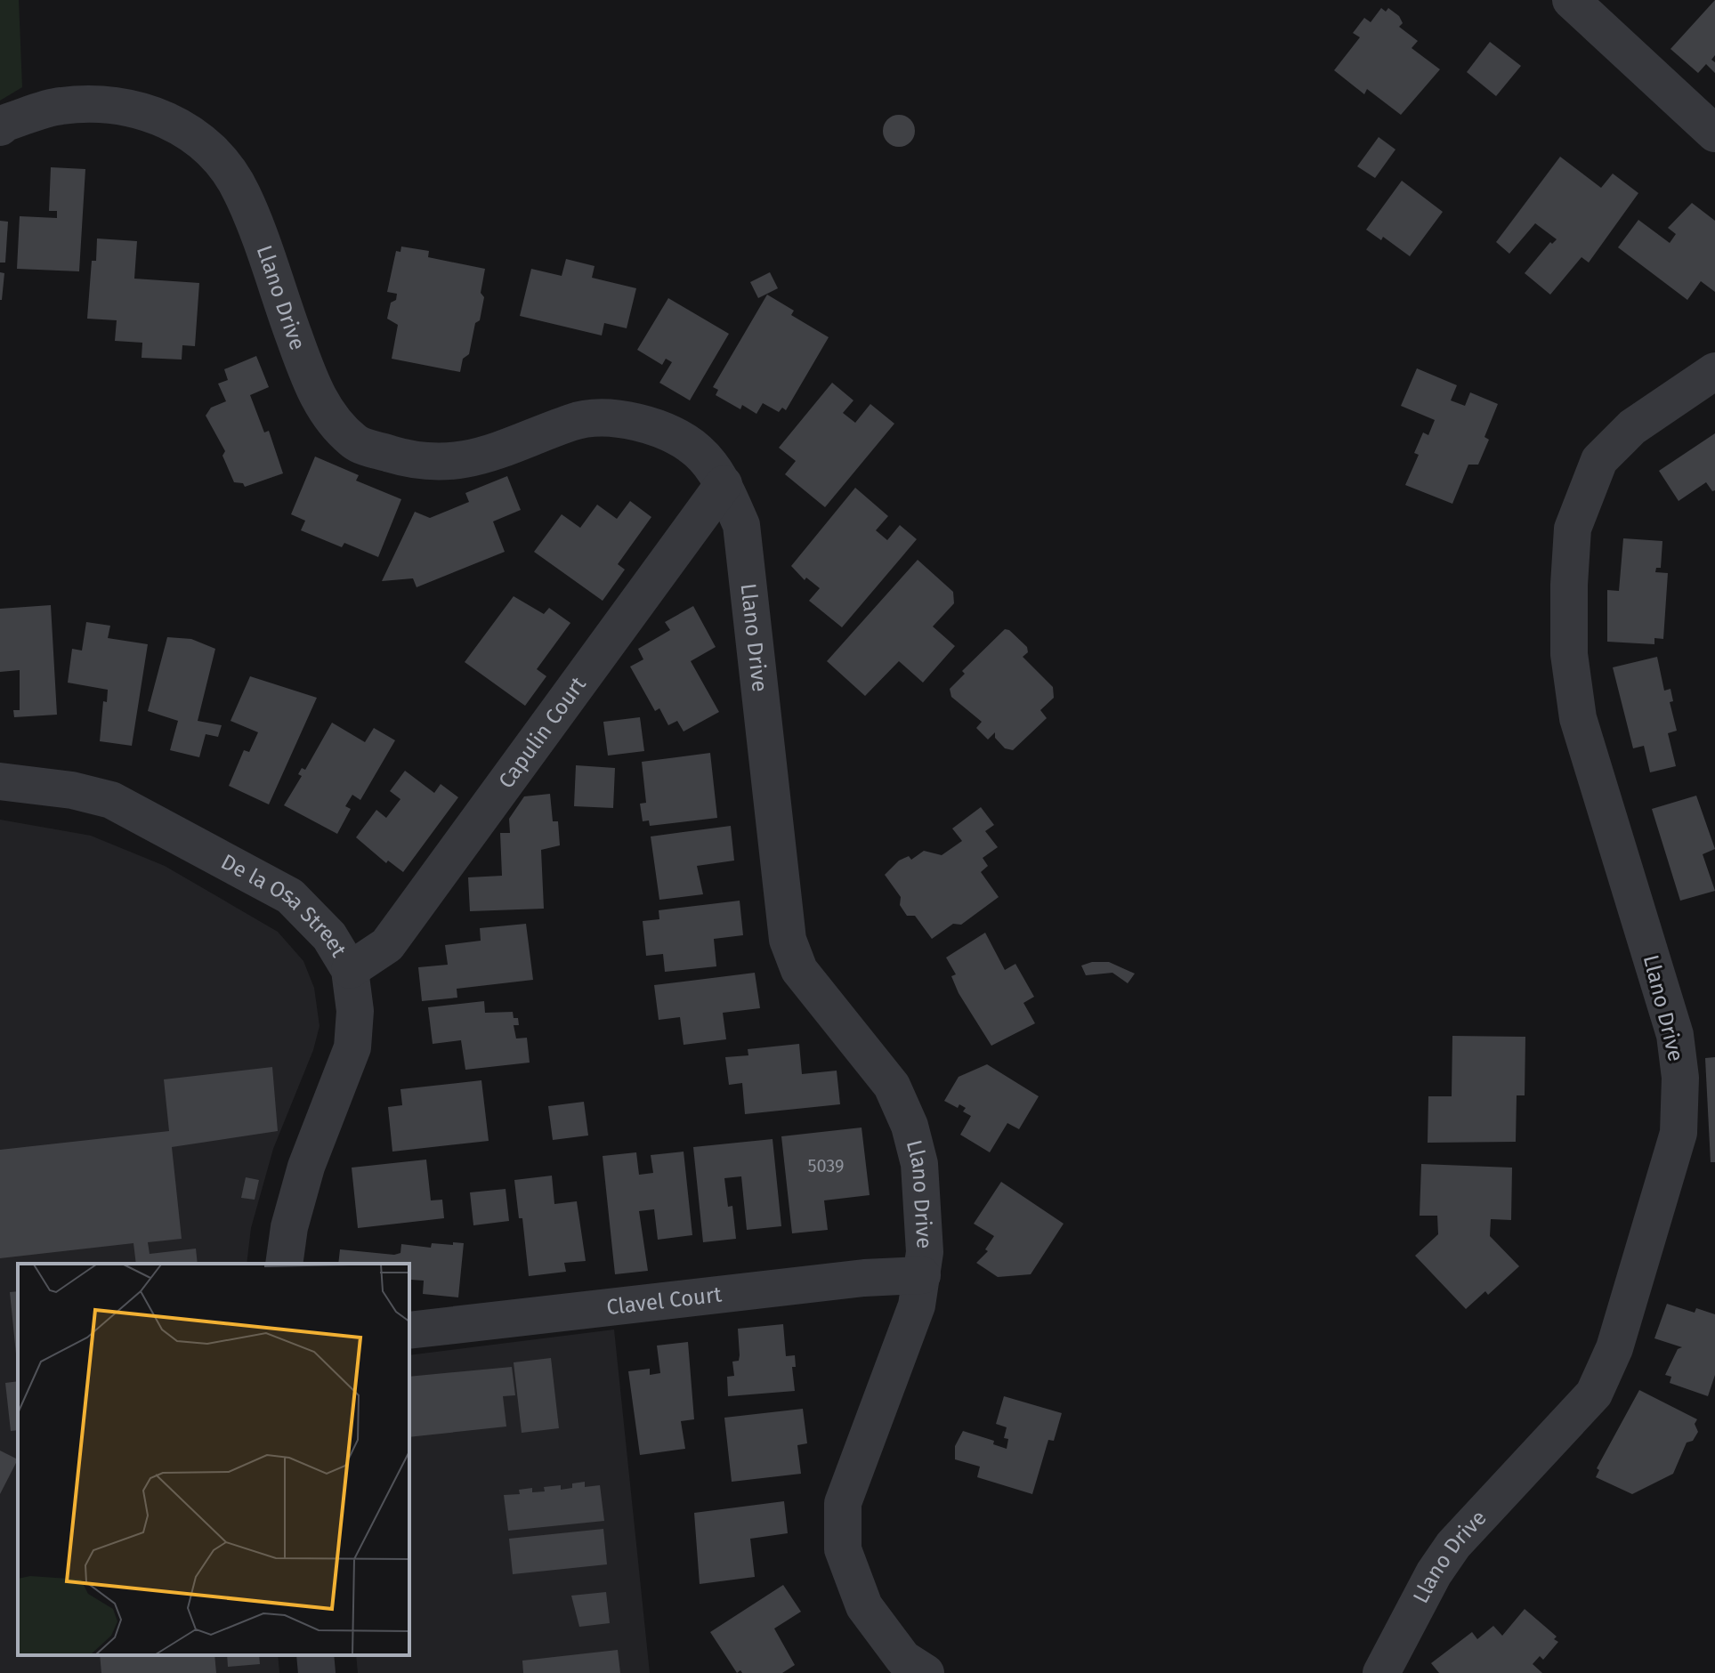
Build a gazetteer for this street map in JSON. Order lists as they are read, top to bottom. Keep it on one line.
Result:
{"streets":{"street":["Llano Drive","Capulin Court","De la Osa Street","Clavel Court"]},"crossings":[["Llano Drive","Capulin Court"],["Llano Drive","Clavel Court"],["Capulin Court","De la Osa Street"]],"house_numbers":["5039"]}
